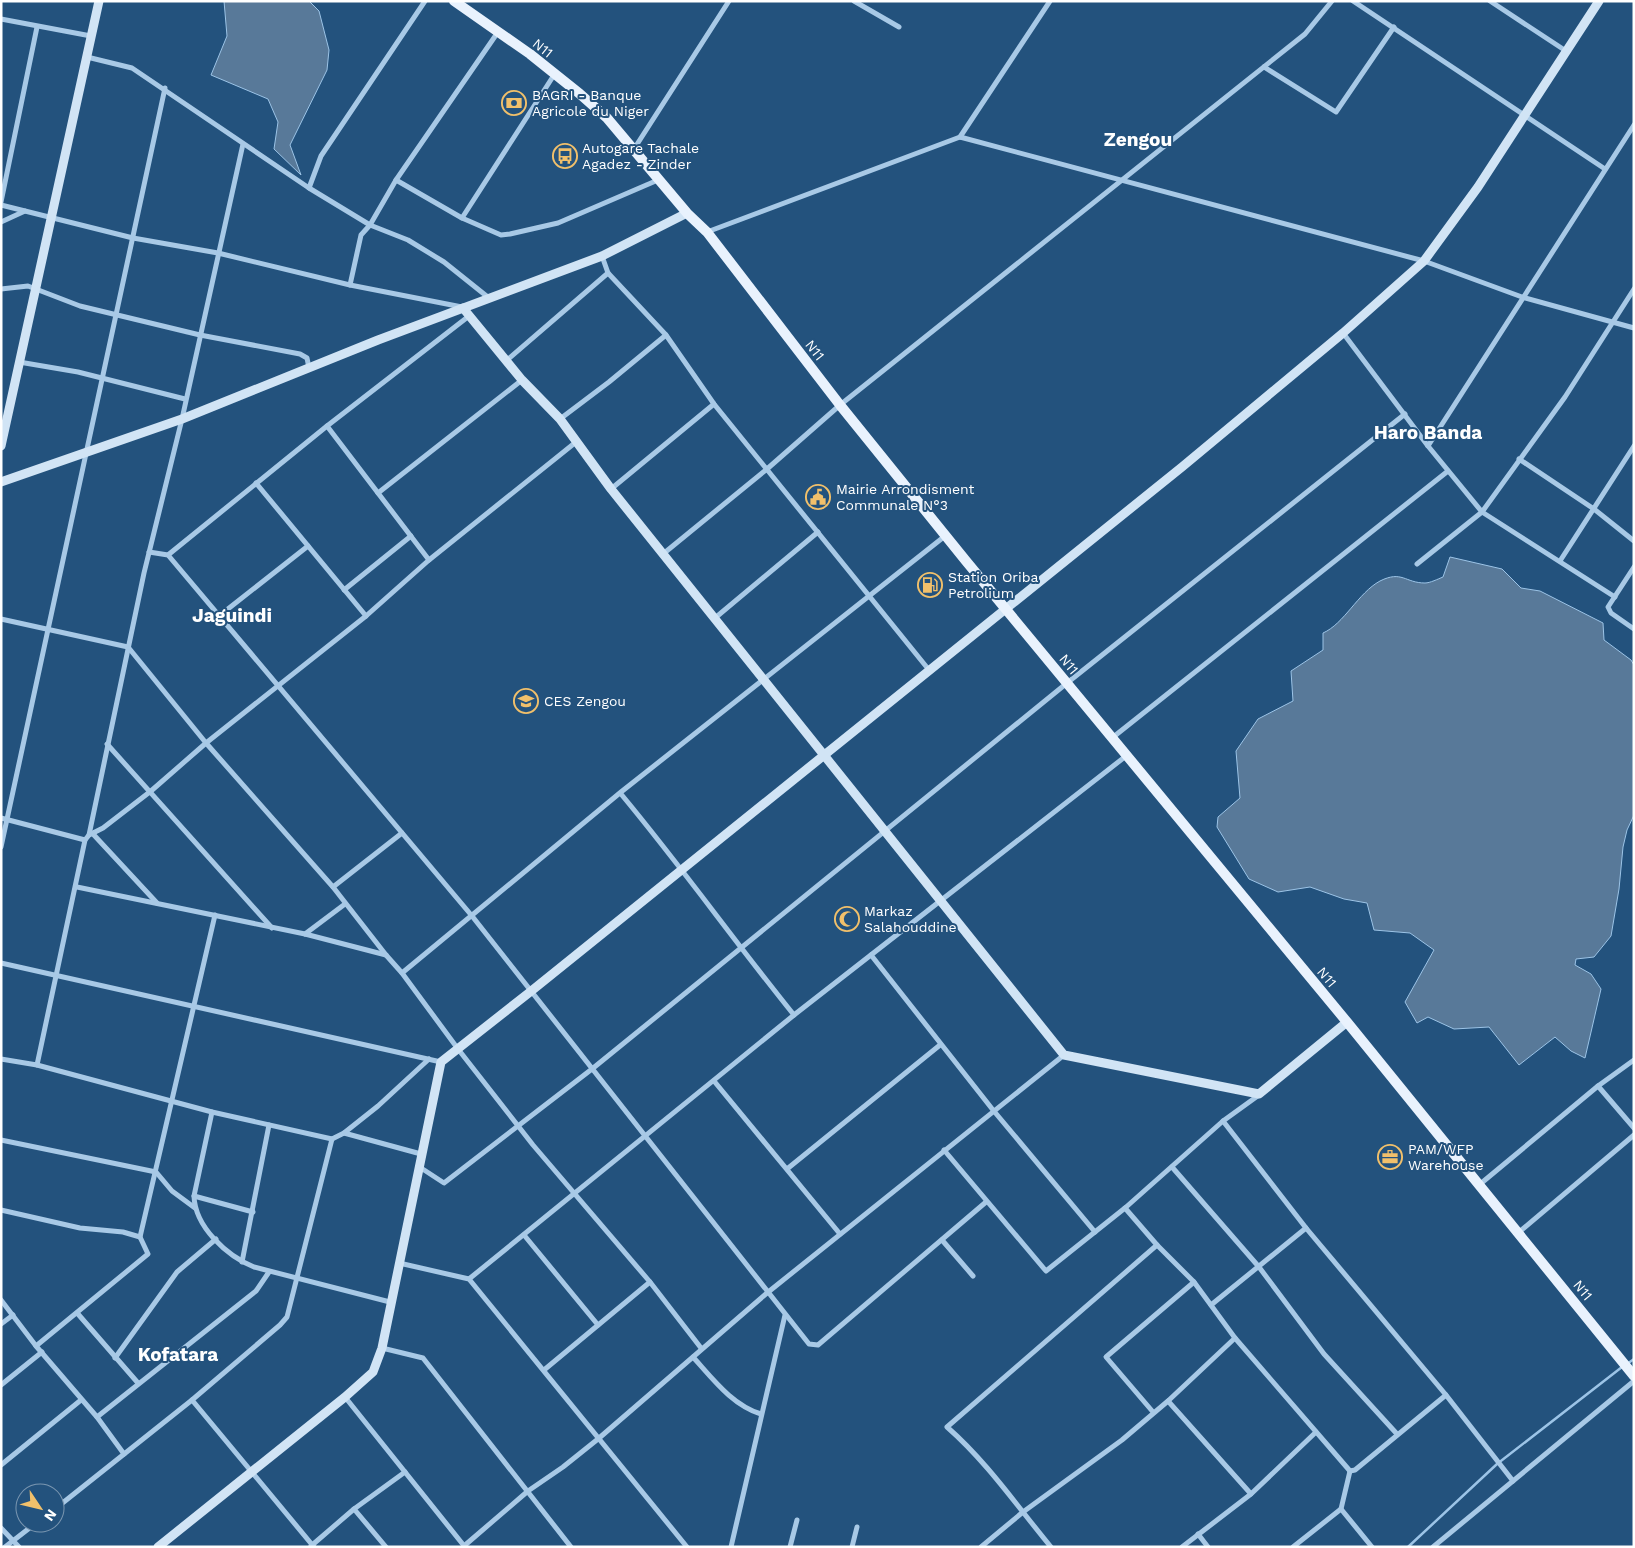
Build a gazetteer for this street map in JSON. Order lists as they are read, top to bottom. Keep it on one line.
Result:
{"streets":{"main road":["N11"]},"districts":["Zengou","Haro Banda","Jaguindi","Kofatara"],"places":{"bank":["BAGRI - Banque Agricole du Niger"],"bus stop":["Autogare Tachale Agadez - Zinder"],"public building":["Mairie Arrondisment Communale N°3"],"fuel station":["Station Oriba Petrolium"],"school or university":["CES Zengou"],"mosque":["Markaz Salahouddine"],"office":["PAM/WFP Warehouse"]},"north":"bottom right"}
